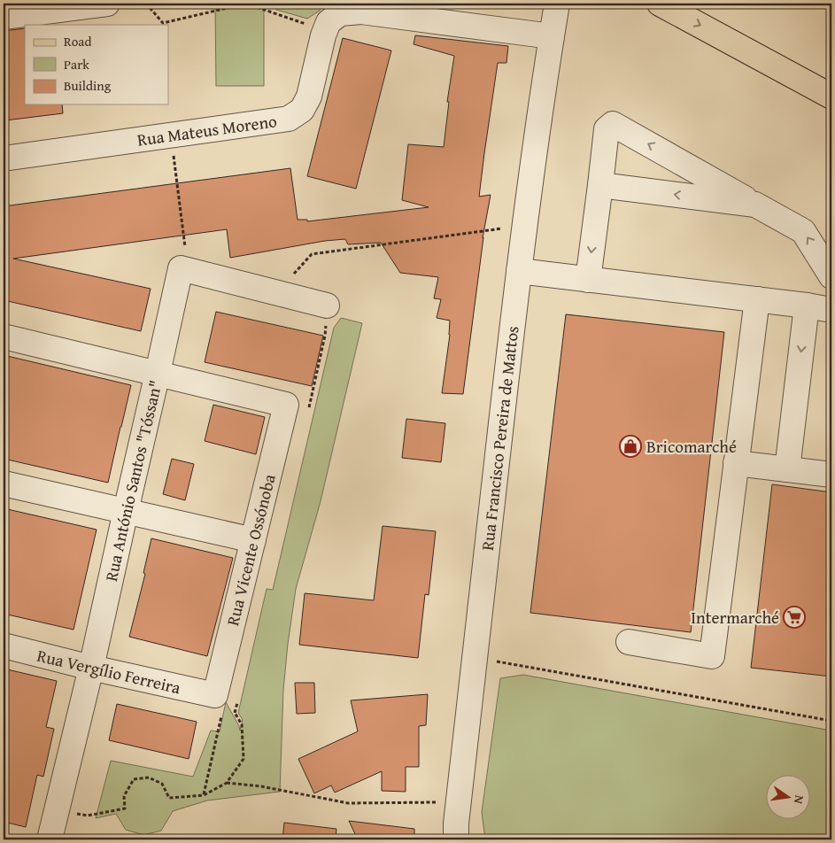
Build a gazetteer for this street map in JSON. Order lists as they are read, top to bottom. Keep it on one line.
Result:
{"streets":{"street":["Rua Mateus Moreno","Rua Francisco Pereira de Mattos","Rua António Santos \"Tóssan\"","Rua Vicente Ossónoba","Rua Vergílio Ferreira"]},"crossings":[["Rua Mateus Moreno","Rua Francisco Pereira de Mattos"],["Rua António Santos \"Tóssan\"","Rua Vicente Ossónoba"],["Rua António Santos \"Tóssan\"","Rua Vergílio Ferreira"],["Rua Vicente Ossónoba","Rua Vergílio Ferreira"]],"places":{"shop":["Bricomarché"],"supermarket":["Intermarché"]},"legend":["Road","Park","Building"],"north":"right"}
